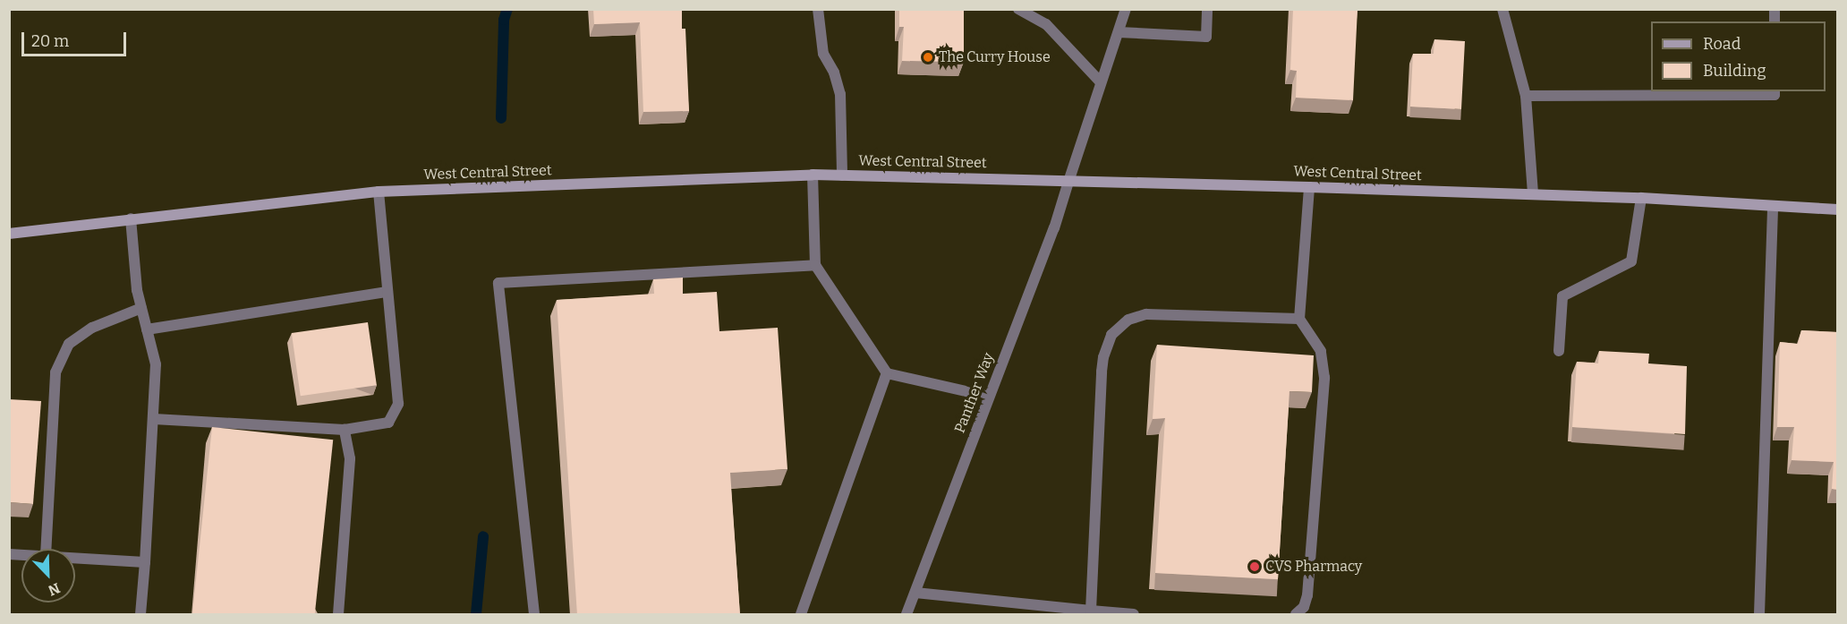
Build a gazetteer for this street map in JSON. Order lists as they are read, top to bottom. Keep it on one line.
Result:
{"streets":{"main road":["West Central Street"],"street":["Panther Way"]},"crossings":[["West Central Street","Panther Way"]],"places":["The Curry House","CVS Pharmacy"],"legend":["Road","Building"],"scale_bar":"20 m","north":"bottom right"}
